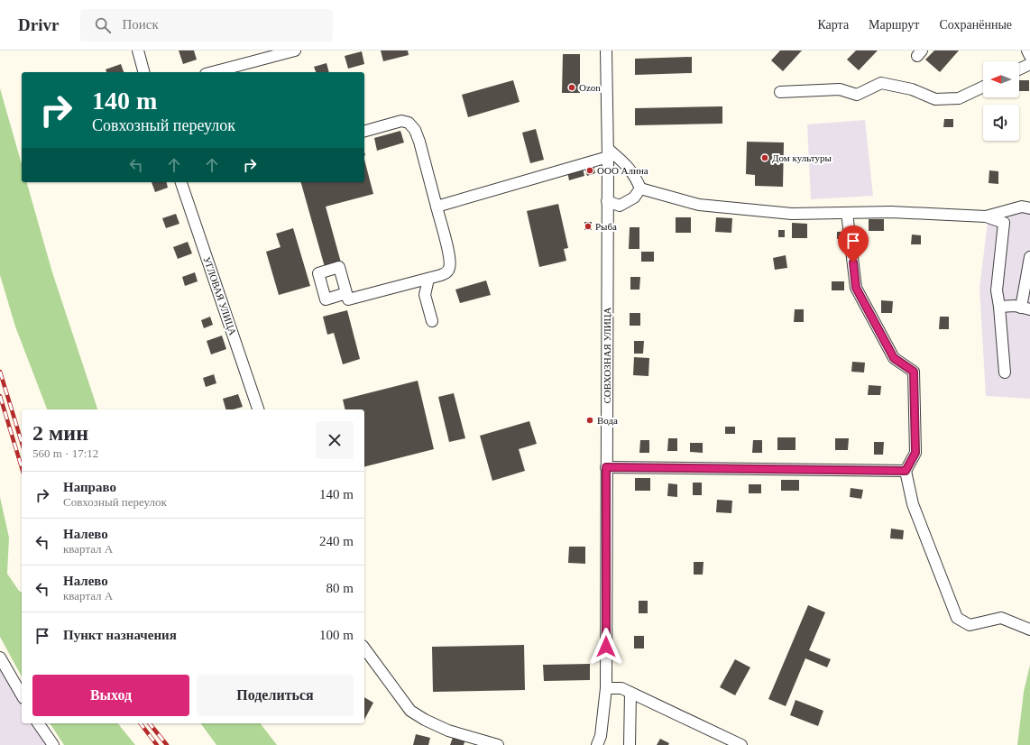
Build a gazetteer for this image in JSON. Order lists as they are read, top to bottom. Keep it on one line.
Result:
{"streets":{"street":["УГЛОВАЯ УЛИЦА","СОВХОЗНАЯ УЛИЦА"]},"places":["Ozon","Дом культуры","ООО Алина","Рыба","Вода"],"north":"left","page":{"header":"Drivr","search":"Поиск","nav":["Карта","Маршрут","Сохранённые"],"turn":["140 m","Совхозный переулок"],"heading":["2 мин","560 m · 17:12"],"list":[{"name":"Направо","note":"Совхозный переулок","value":"140 m"},{"name":"Налево","note":"квартал А","value":"240 m"},{"name":"Налево","note":"квартал А","value":"80 m"},{"name":"Пункт назначения","value":"100 m"}],"buttons":["Выход","Поделиться"]}}
